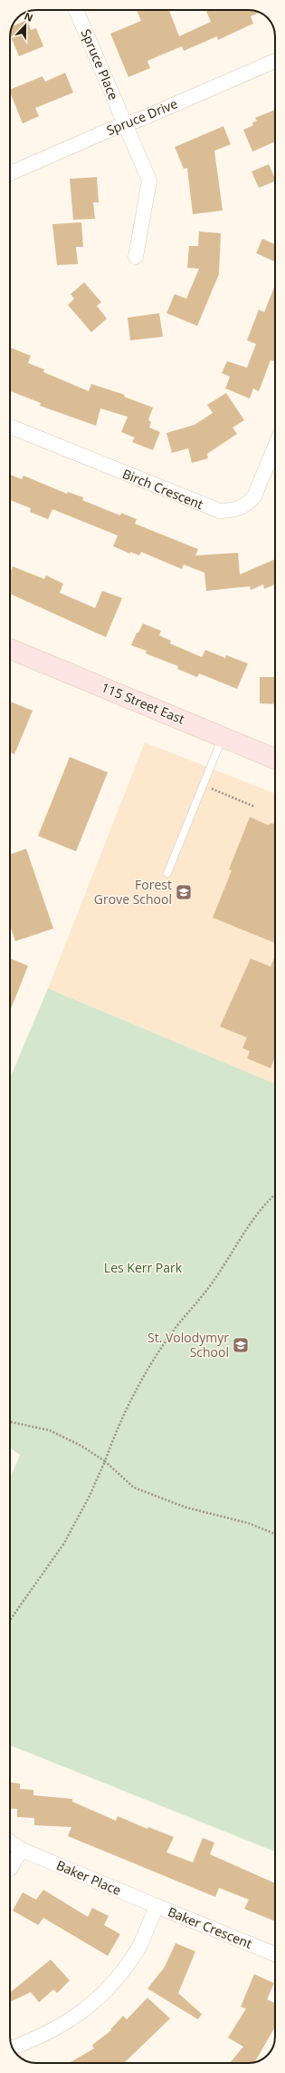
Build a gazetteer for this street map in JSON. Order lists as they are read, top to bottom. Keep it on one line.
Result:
{"streets":{"street":["Spruce Place","Spruce Drive","Birch Crescent","115 Street East","Baker Place","Baker Crescent"]},"crossings":[["Spruce Place","Spruce Drive"],["Baker Place","Baker Crescent"]],"parks":["Les Kerr Park"],"places":{"school or university":["Forest Grove School","St. Volodymyr School"]},"north":"top"}
